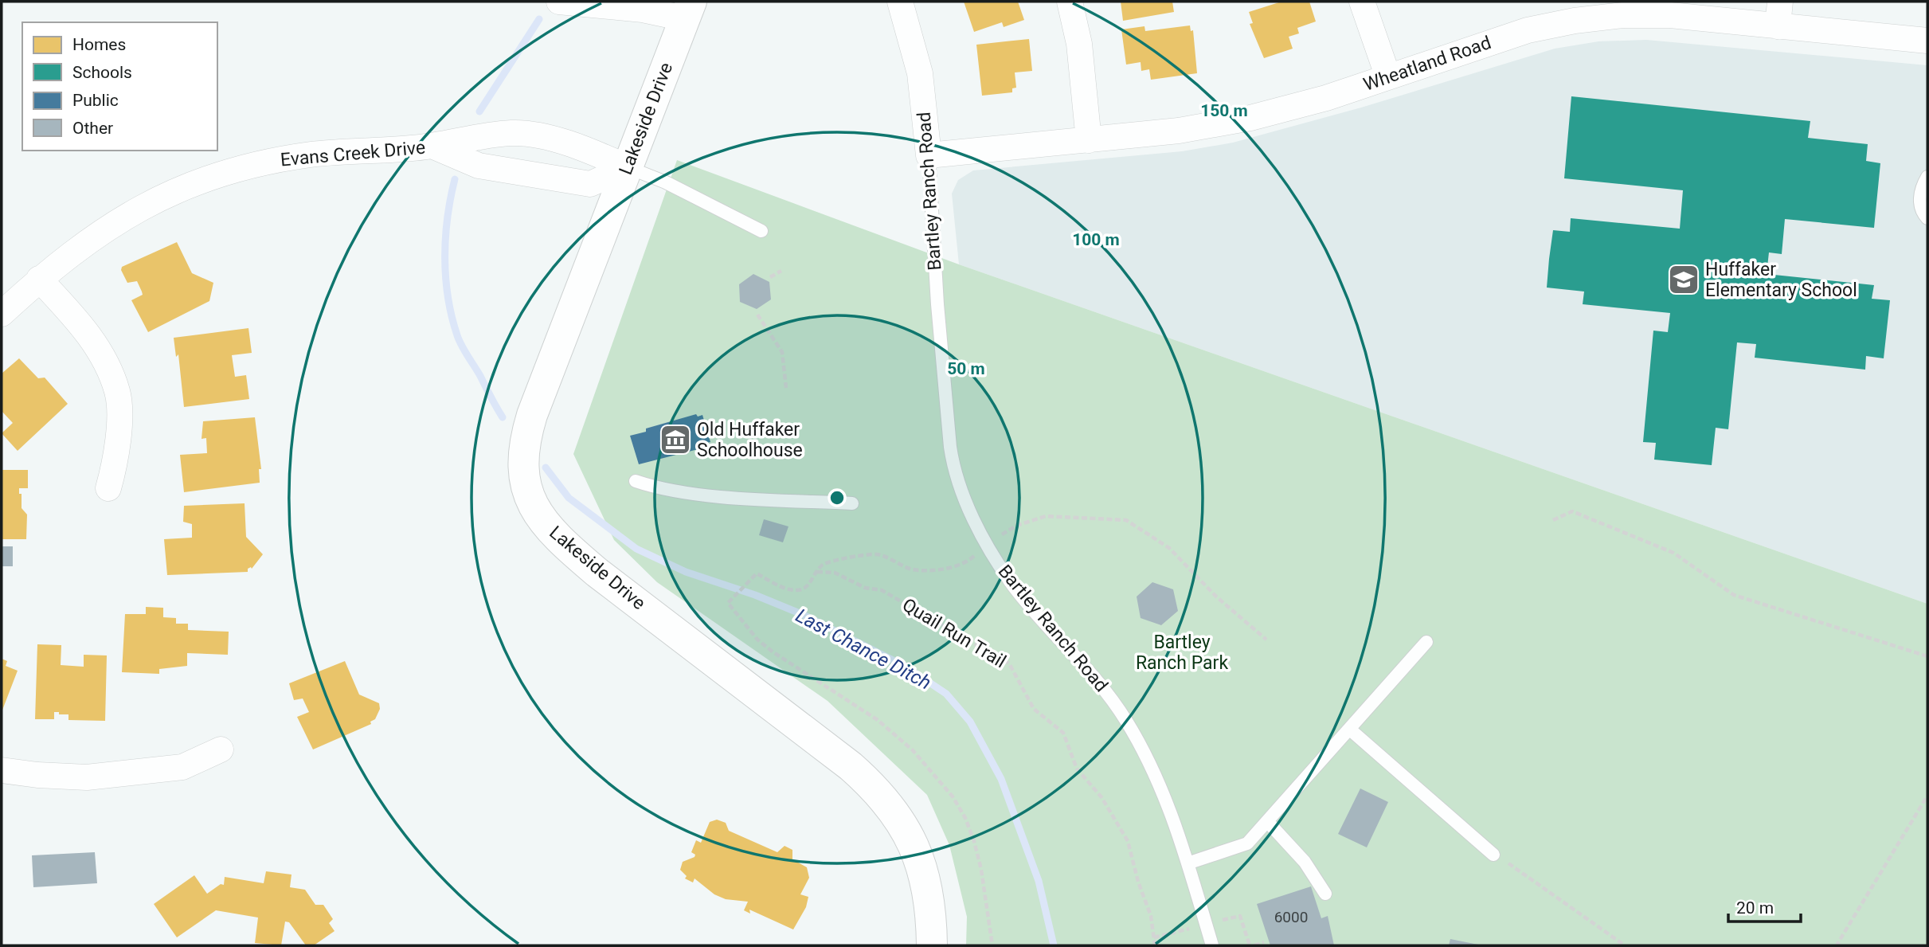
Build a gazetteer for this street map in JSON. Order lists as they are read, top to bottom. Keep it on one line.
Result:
{"streets":{"street":["Wheatland Road","Lakeside Drive","Evans Creek Drive","Bartley Ranch Road"],"path":["Quail Run Trail"]},"crossings":[["Wheatland Road","Bartley Ranch Road"],["Lakeside Drive","Evans Creek Drive"]],"water":["Last Chance Ditch"],"parks":["Bartley Ranch Park"],"places":{"school or university":["Huffaker Elementary School"],"museum":["Old Huffaker Schoolhouse"]},"house_numbers":["6000"],"legend":["Homes","Schools","Public","Other"],"scale_bar":"20 m","rings":["150 m","100 m","50 m"]}
